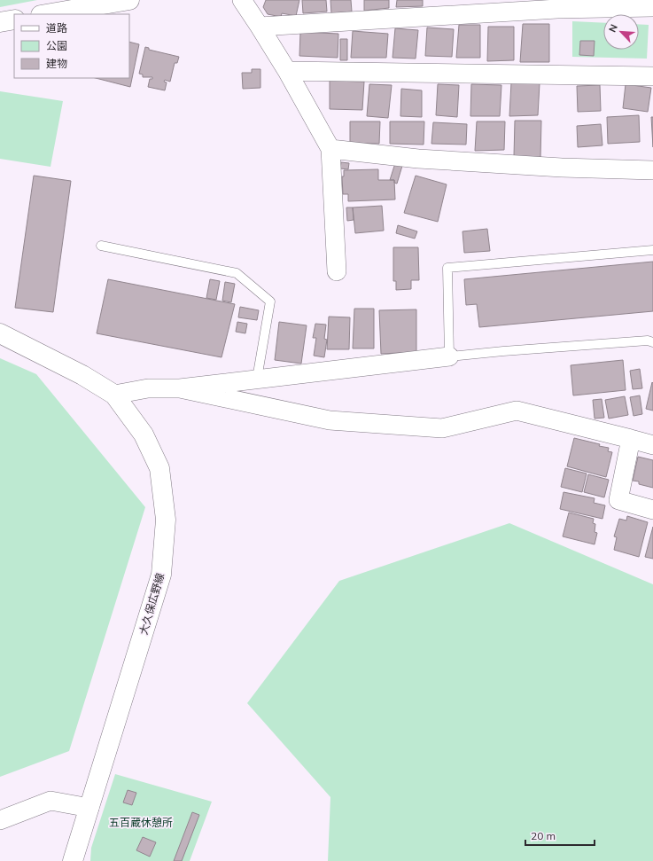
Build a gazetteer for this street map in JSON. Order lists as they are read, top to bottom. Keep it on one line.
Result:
{"streets":{"street":["大久保広野線"]},"parks":["五百蔵休憩所"],"legend":["道路","公園","建物"],"scale_bar":"20 m","north":"top left"}
